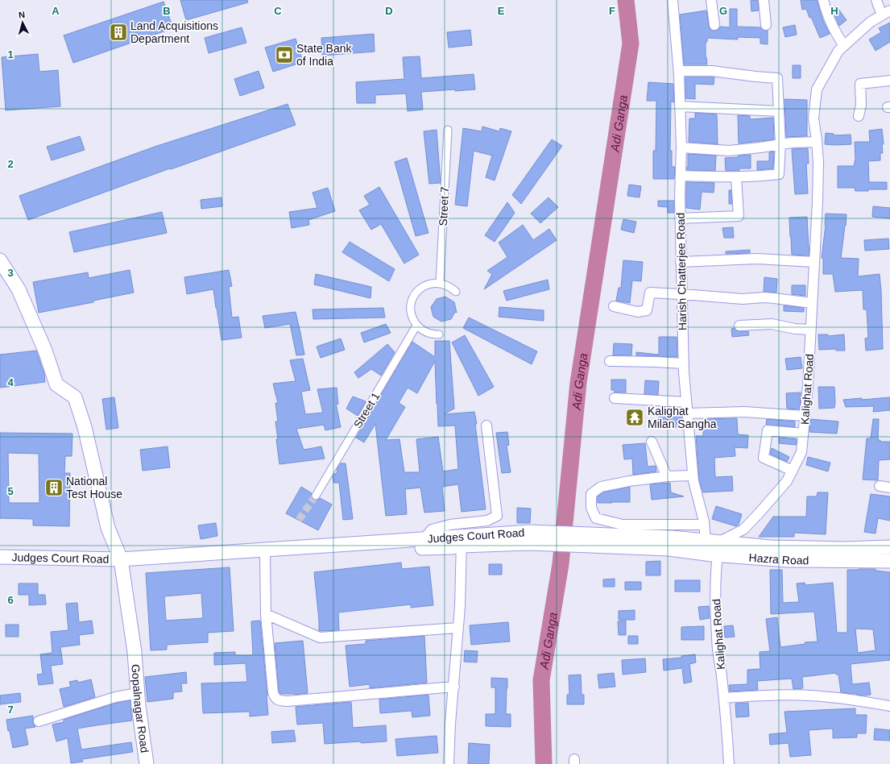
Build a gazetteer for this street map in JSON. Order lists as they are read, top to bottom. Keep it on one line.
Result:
{"streets":{"main road":["Judges Court Road","Hazra Road","Gopalnagar Road"],"street":["Street 7","Harish Chatterjee Road","Kalighat Road","Street 1"]},"crossings":[["Harish Chatterjee Road","Hazra Road"],["Kalighat Road","Hazra Road"],["Judges Court Road","Hazra Road"],["Judges Court Road","Gopalnagar Road"]],"water":["Adi Ganga"],"places":{"building":["Land Acquisitions Department","National Test House"],"bank":["State Bank of India"],"temple":["Kalighat Milan Sangha"]},"north":"top","grid":{"columns":["A","B","C","D","E","F","G","H"],"rows":["1","2","3","4","5","6","7"]}}
